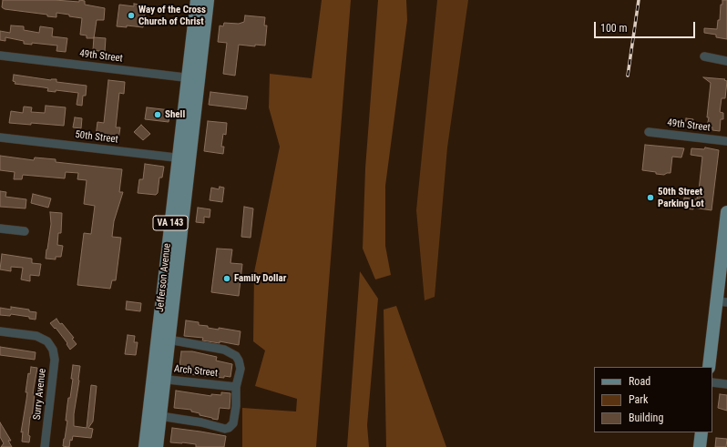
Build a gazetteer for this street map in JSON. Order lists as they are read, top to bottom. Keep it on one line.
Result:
{"streets":{"main road":["VA 143","Jefferson Avenue"],"street":["49th Street","50th Street","Arch Street","Surry Avenue"]},"crossings":[["49th Street","Jefferson Avenue"],["50th Street","Jefferson Avenue"],["Jefferson Avenue","Arch Street"]],"places":["Way of the Cross Church of Christ","Shell","50th Street Parking Lot","Family Dollar"],"legend":["Road","Park","Building"],"scale_bar":"100 m"}
